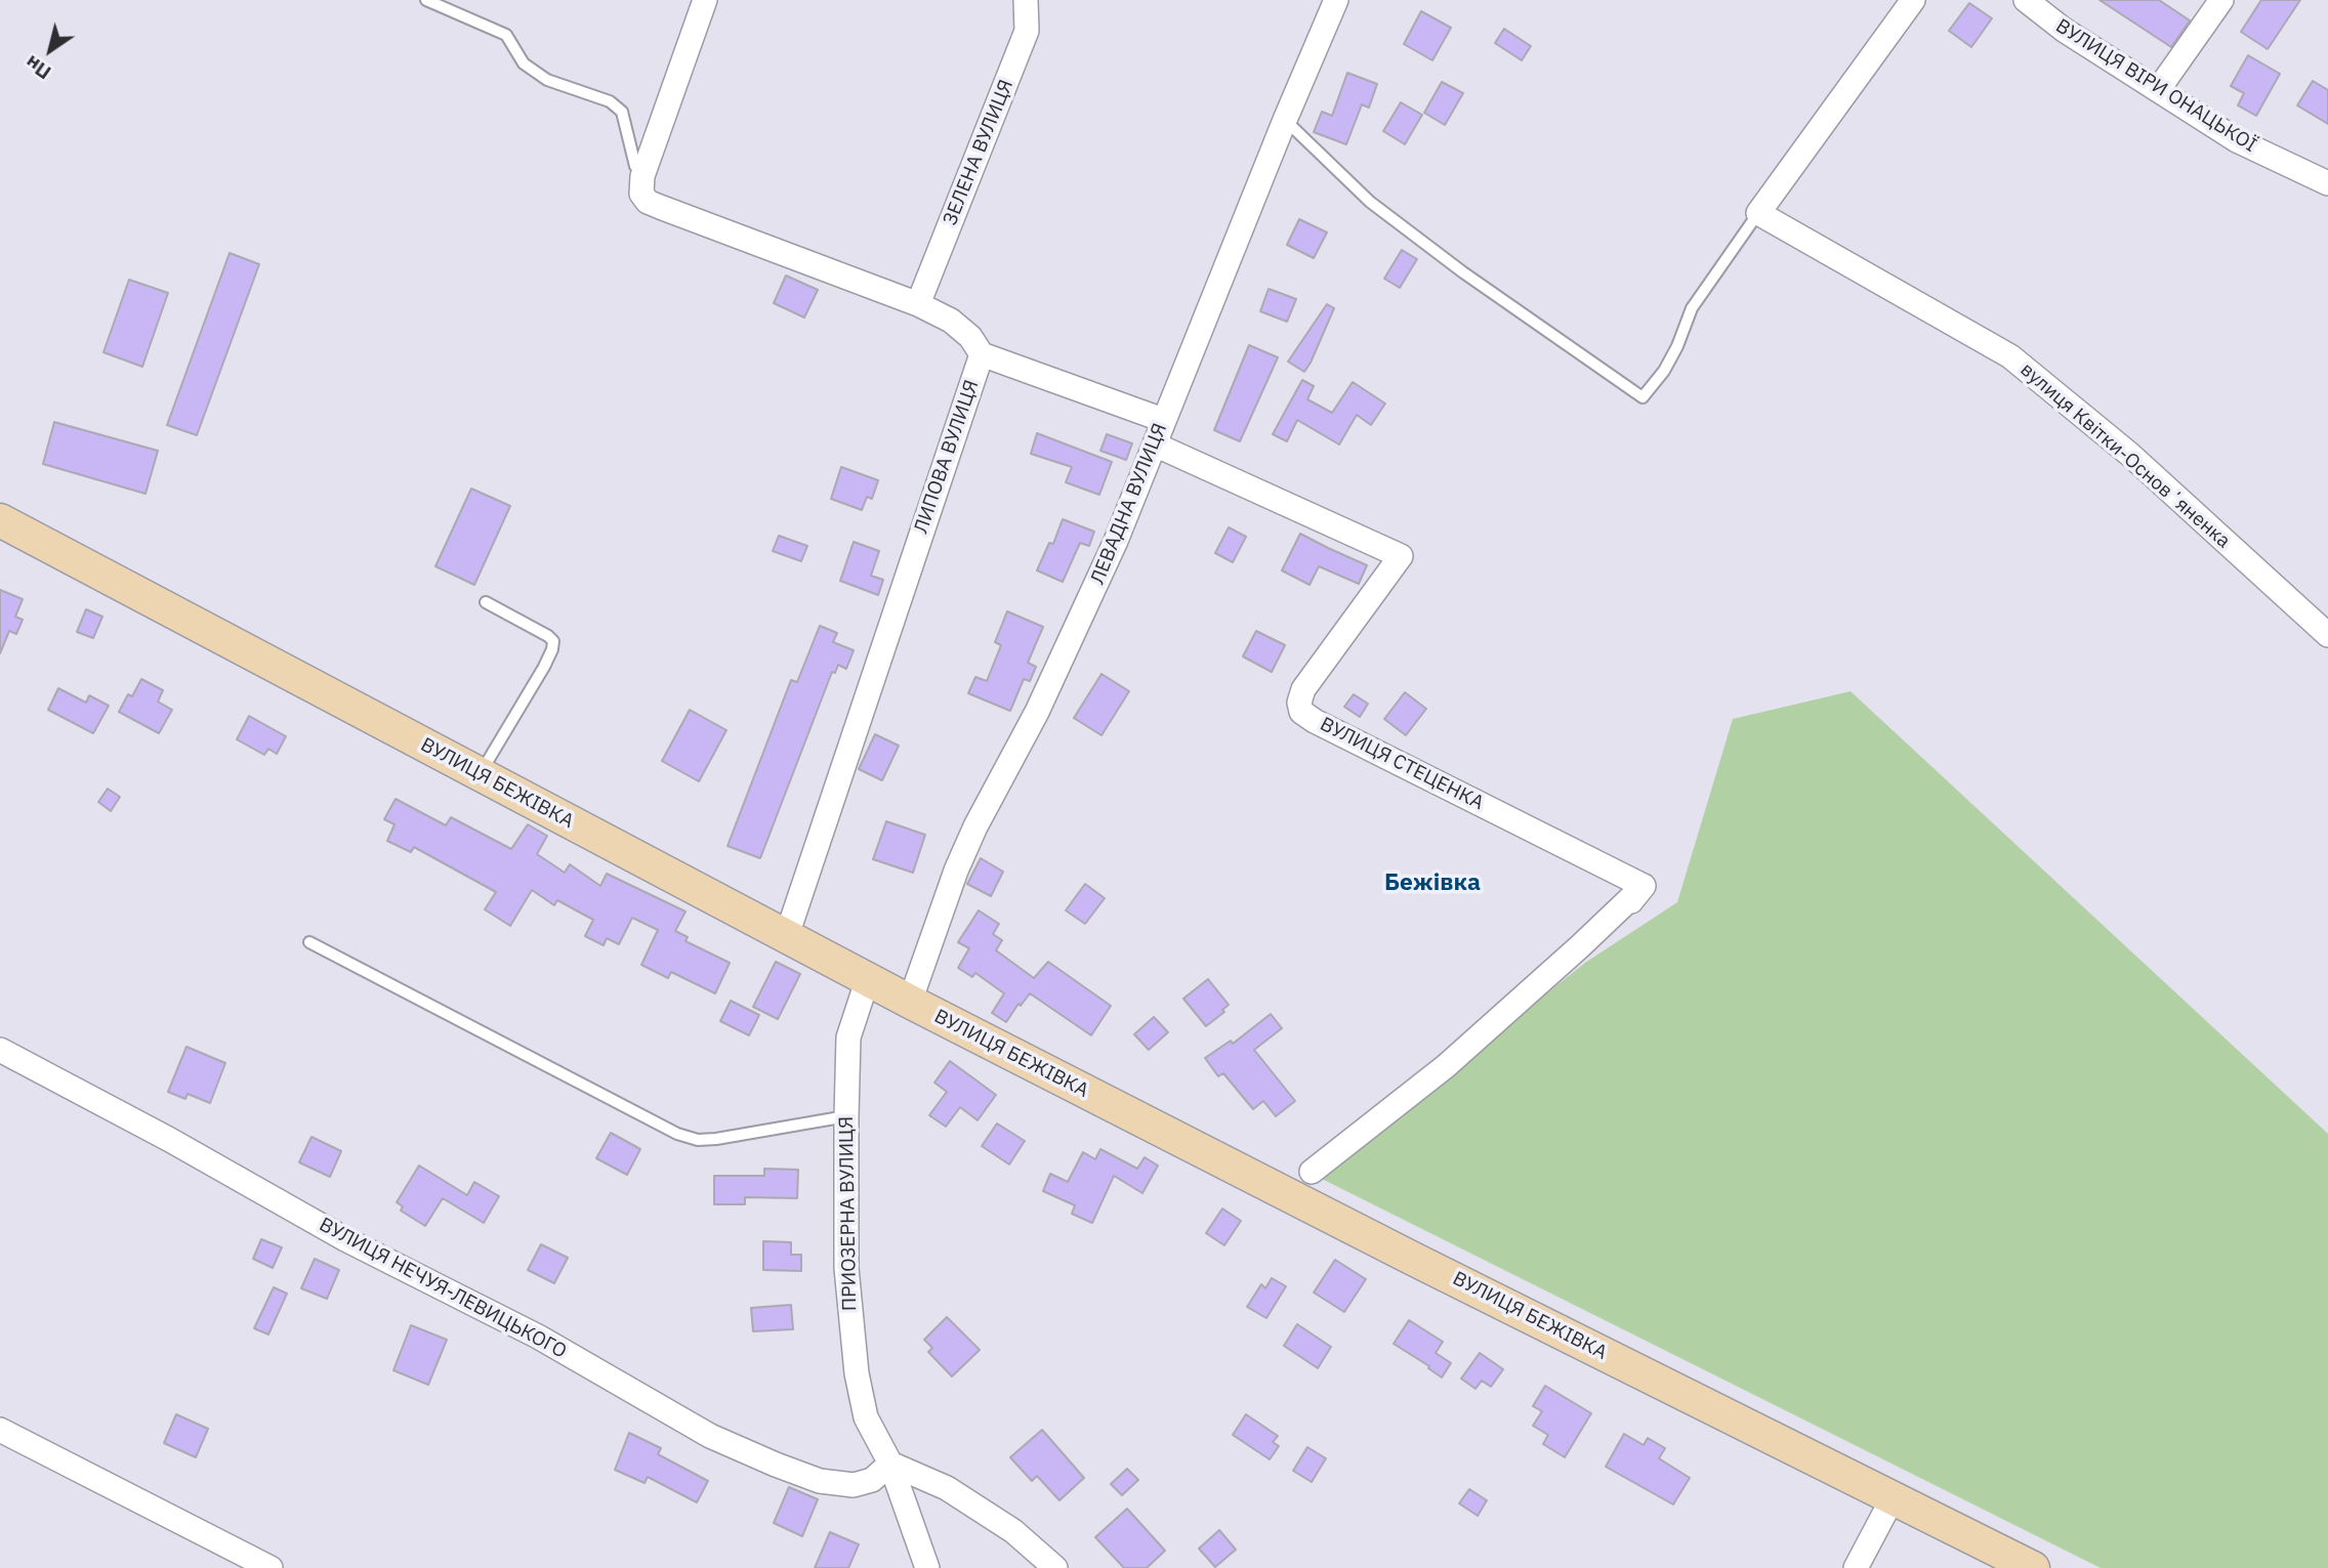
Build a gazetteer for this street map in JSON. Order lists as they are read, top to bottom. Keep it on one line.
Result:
{"streets":{"main road":["ВУЛИЦЯ БЕЖІВКА"],"street":["ВУЛИЦЯ ВІРИ ОНАЦЬКОЇ","ЗЕЛЕНА ВУЛИЦЯ","вулиця Квітки-Основʼяненка","ЛИПОВА ВУЛИЦЯ","ЛЕВАДНА ВУЛИЦЯ","ВУЛИЦЯ СТЕЦЕНКА","ПРИОЗЕРНА ВУЛИЦЯ","ВУЛИЦЯ НЕЧУЯ-ЛЕВИЦЬКОГО"]},"crossings":[["ЗЕЛЕНА ВУЛИЦЯ","ЛИПОВА ВУЛИЦЯ"],["ЛИПОВА ВУЛИЦЯ","ВУЛИЦЯ БЕЖІВКА"],["ЛЕВАДНА ВУЛИЦЯ","ВУЛИЦЯ СТЕЦЕНКА"],["ЛЕВАДНА ВУЛИЦЯ","ВУЛИЦЯ БЕЖІВКА"],["ВУЛИЦЯ БЕЖІВКА","ПРИОЗЕРНА ВУЛИЦЯ"],["ПРИОЗЕРНА ВУЛИЦЯ","ВУЛИЦЯ НЕЧУЯ-ЛЕВИЦЬКОГО"]],"districts":["Бежівка"],"north":"bottom left"}
